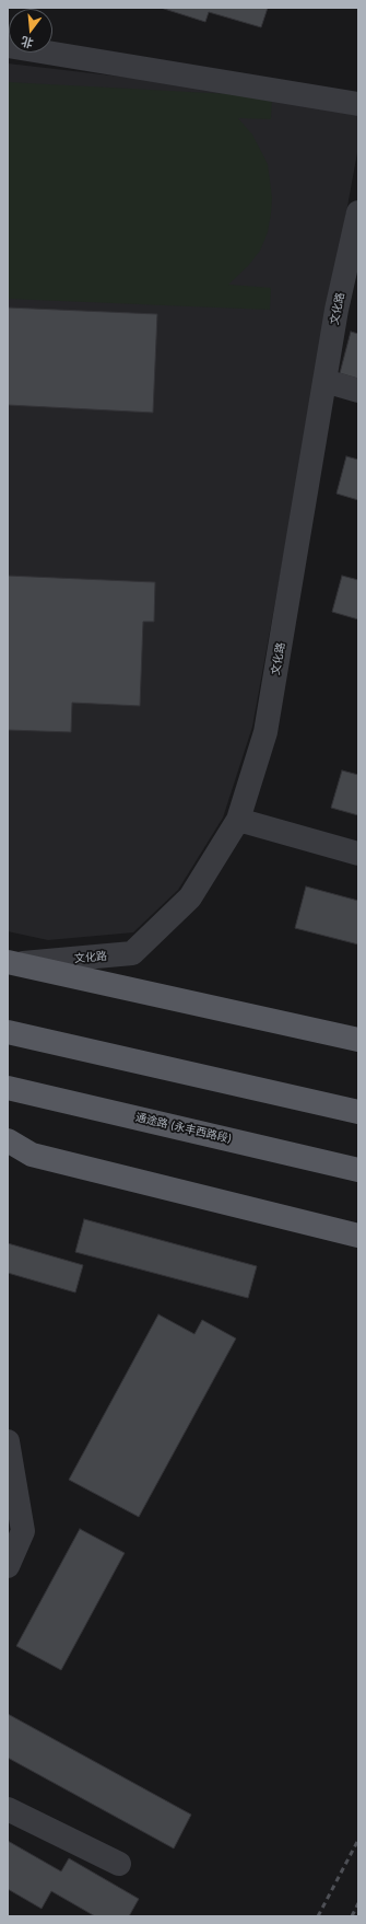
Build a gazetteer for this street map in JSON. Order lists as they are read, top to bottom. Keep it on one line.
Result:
{"streets":{"main road":["通途路 (永丰西路段)"],"street":["文化路"]},"north":"bottom"}
